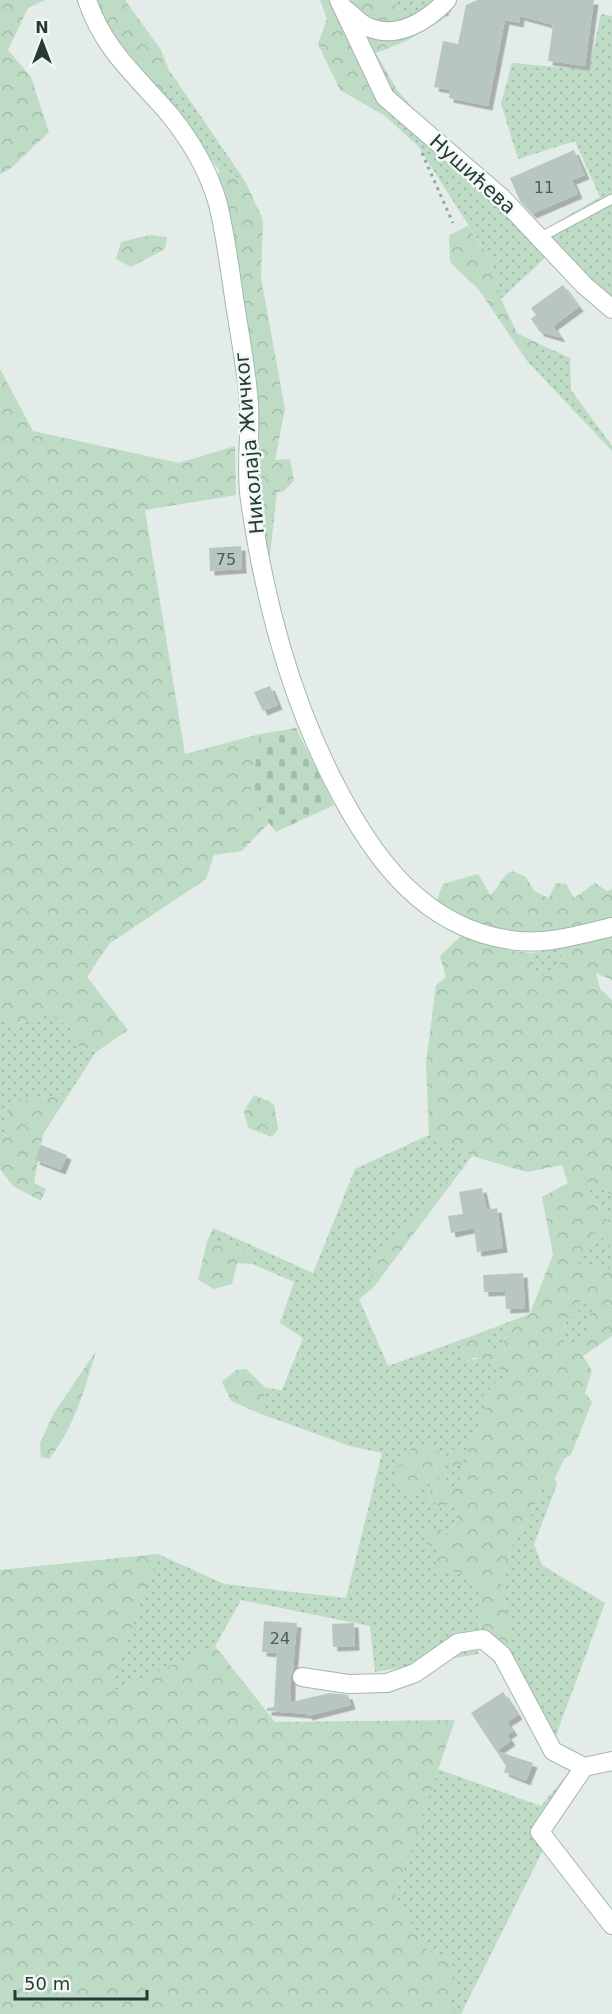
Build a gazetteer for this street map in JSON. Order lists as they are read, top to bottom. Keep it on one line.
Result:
{"streets":{"street":["Нушићева","Николаја Жичког"]},"house_numbers":["11","75","24"],"scale_bar":"50 m","north":"top"}
